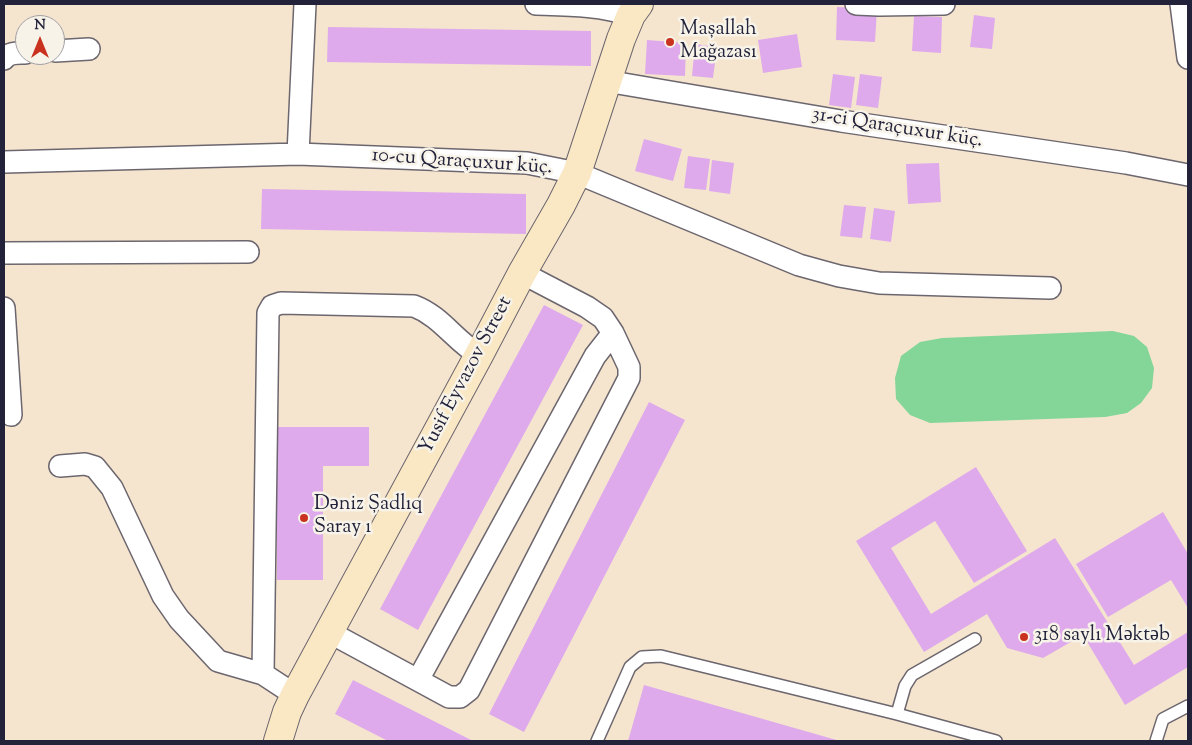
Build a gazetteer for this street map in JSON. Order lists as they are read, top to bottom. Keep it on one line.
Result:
{"streets":{"street":["31-ci Qaraçuxur küç.","10-cu Qaraçuxur küç.","Yusif Eyvazov Street"]},"crossings":[["31-ci Qaraçuxur küç.","Yusif Eyvazov Street"],["10-cu Qaraçuxur küç.","Yusif Eyvazov Street"]],"places":["Maşallah Mağazası","Dəniz Şadlıq Saray ı","318 saylı Məktəb"],"north":"top"}
